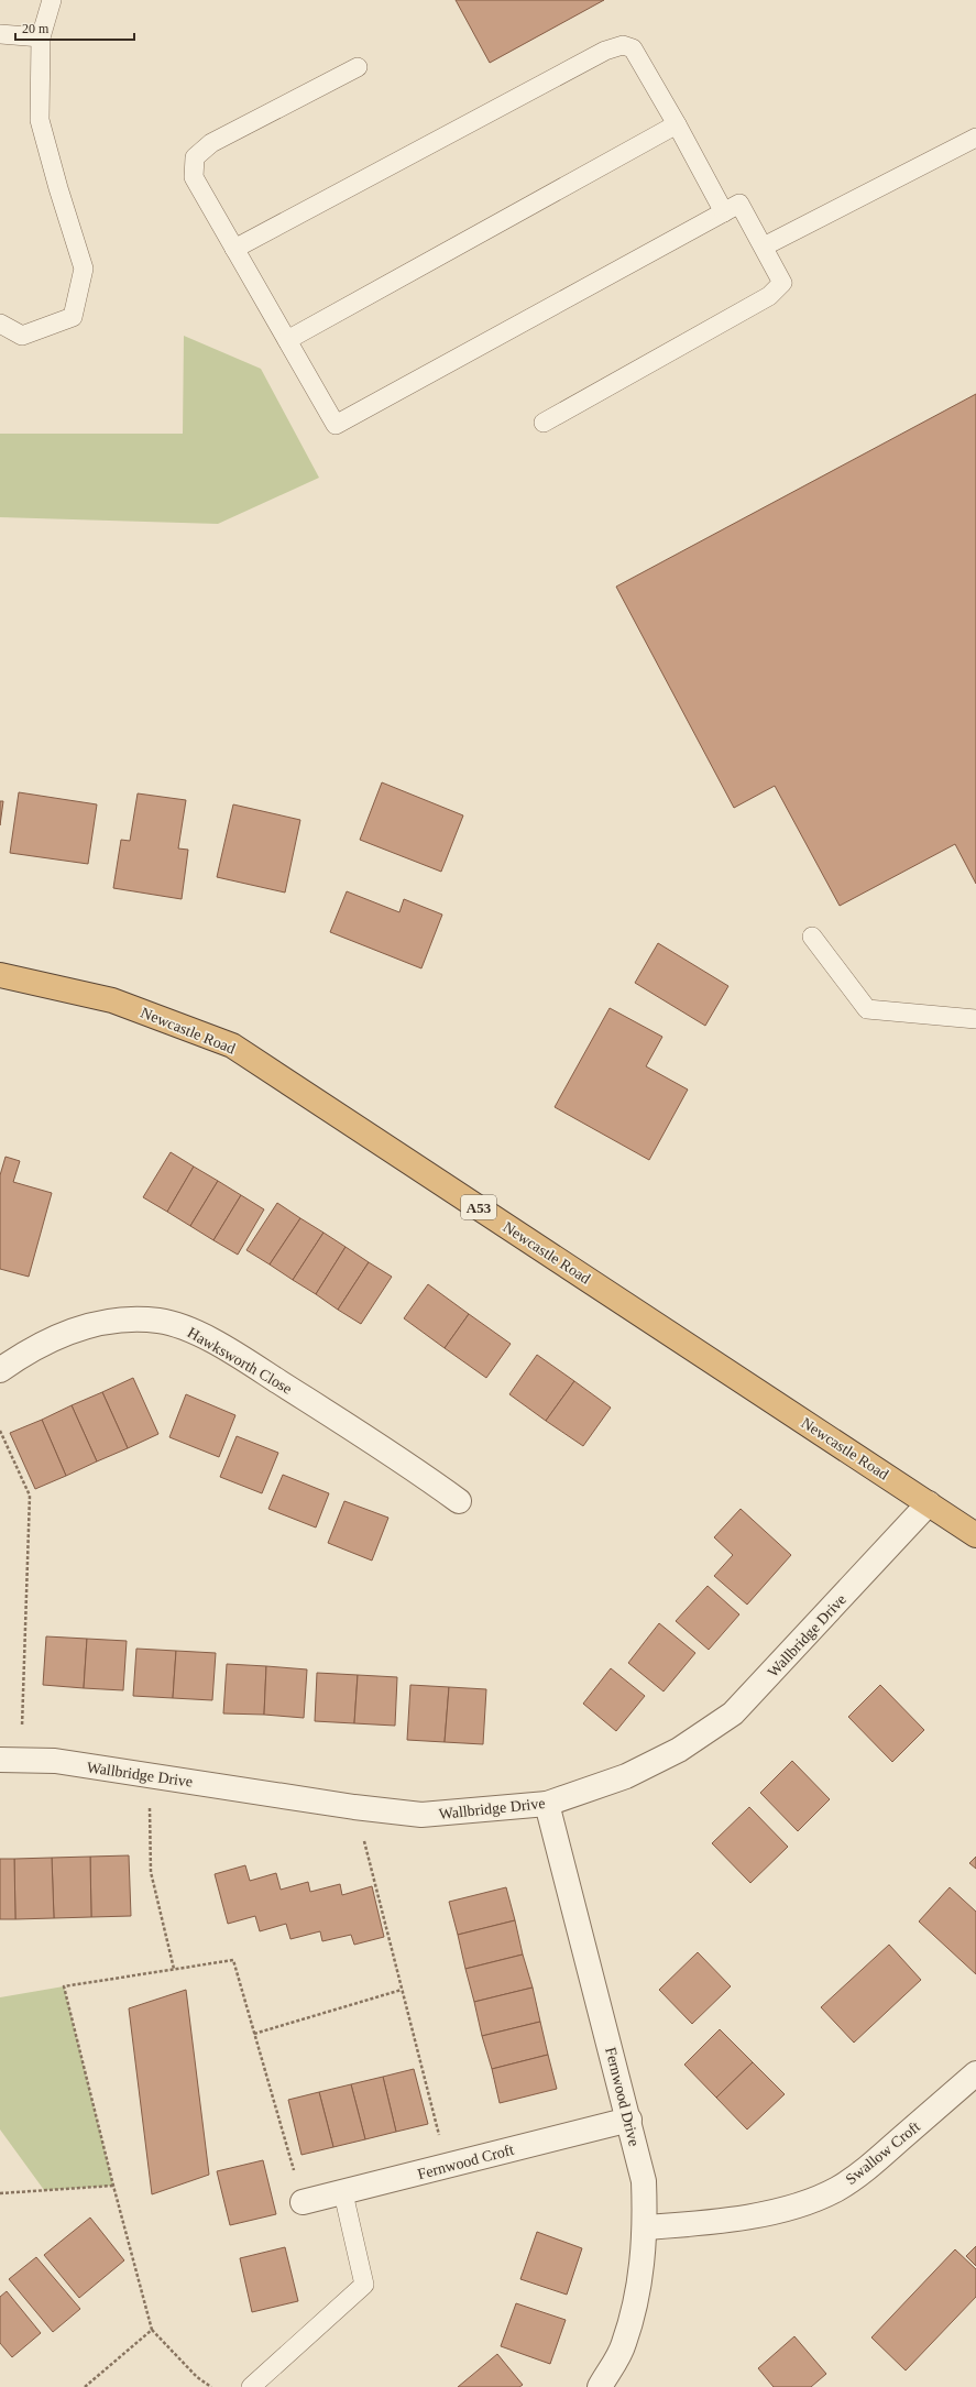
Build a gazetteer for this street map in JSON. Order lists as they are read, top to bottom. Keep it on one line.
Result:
{"streets":{"highway":["Newcastle Road","A53"],"street":["Hawksworth Close","Wallbridge Drive","Fernwood Drive","Swallow Croft","Fernwood Croft"]},"crossings":[["Newcastle Road","Wallbridge Drive"],["Wallbridge Drive","Fernwood Drive"],["Fernwood Drive","Swallow Croft"],["Fernwood Drive","Fernwood Croft"]],"scale_bar":"20 m"}
